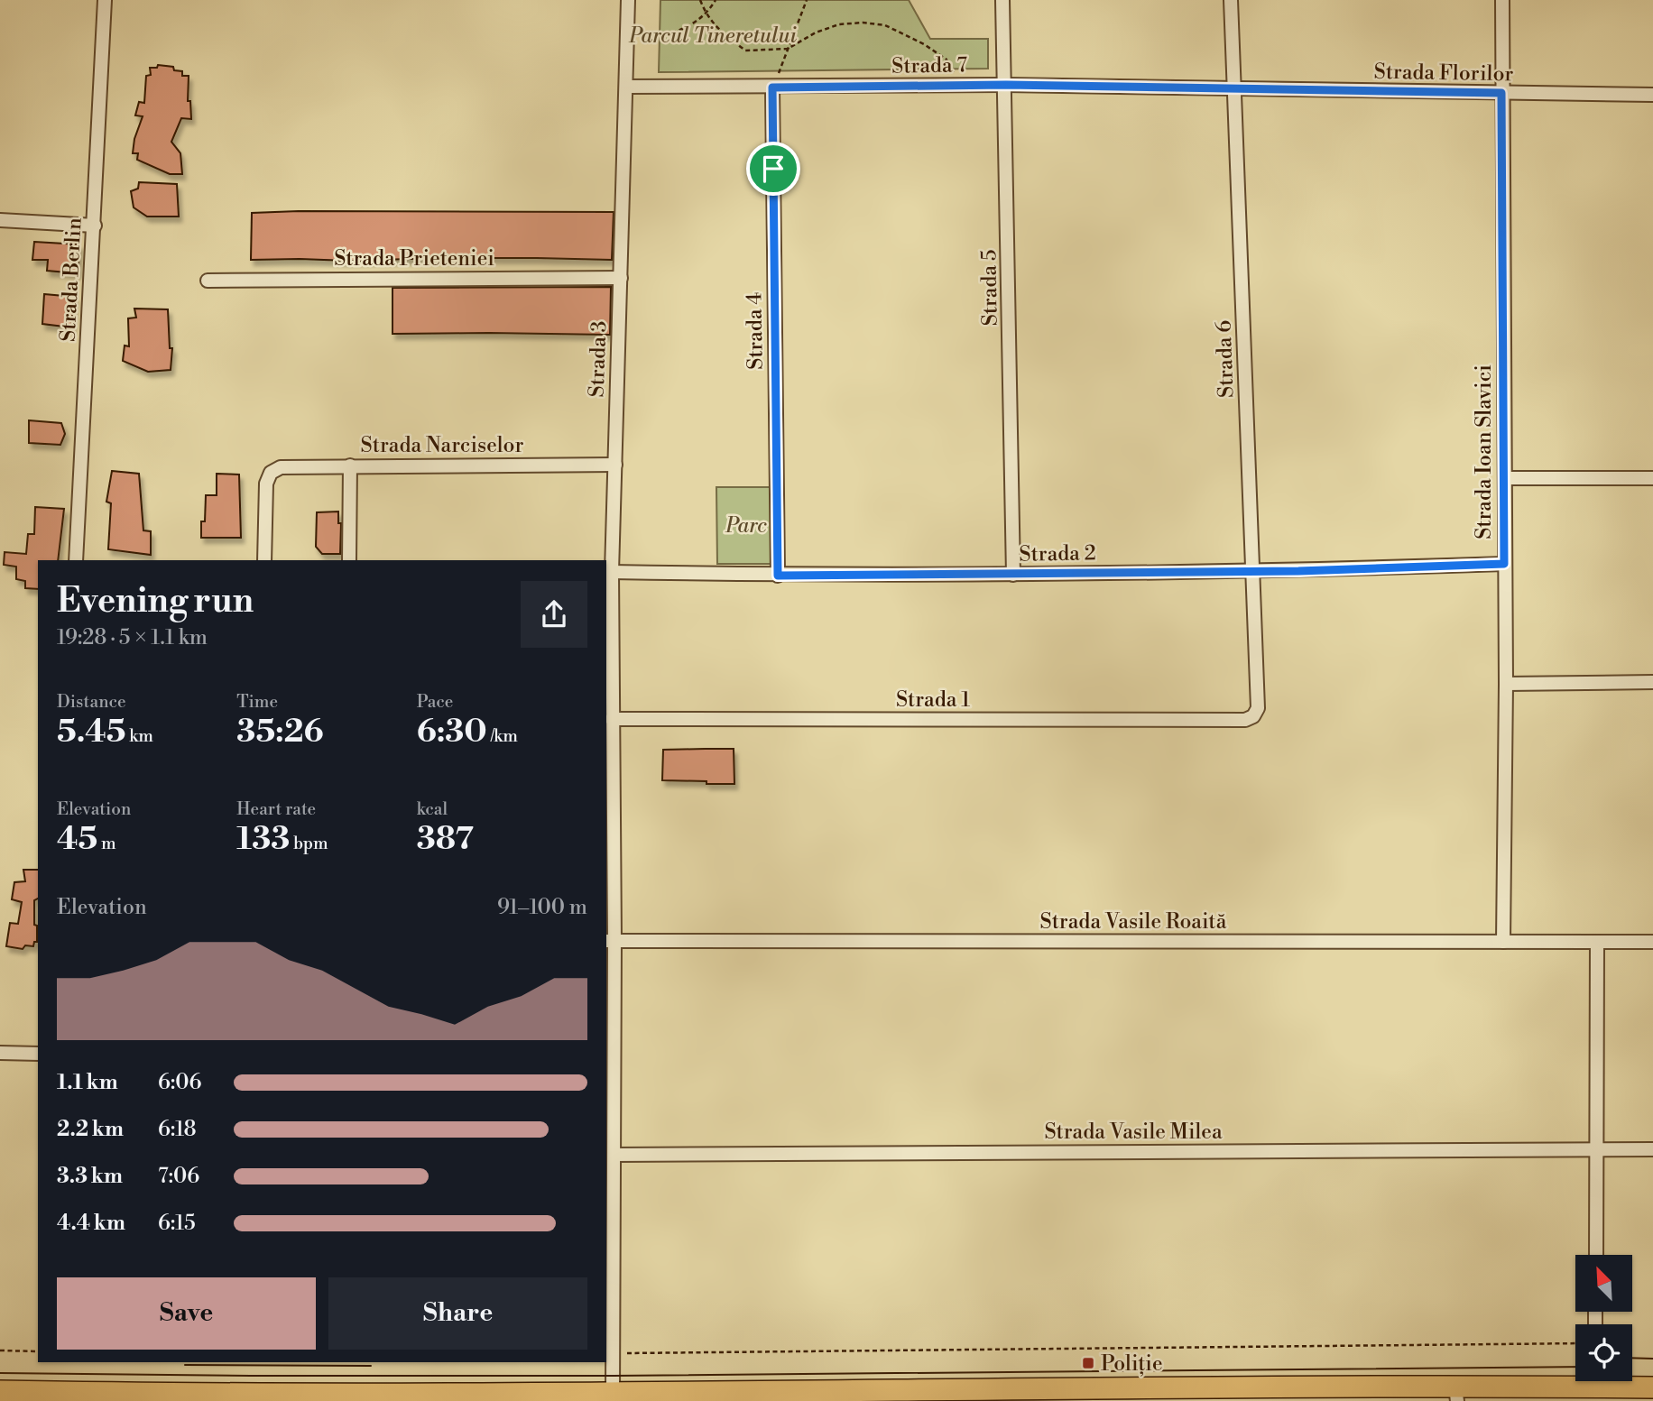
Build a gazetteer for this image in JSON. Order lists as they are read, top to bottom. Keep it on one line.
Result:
{"streets":{"street":["Strada 7","Strada Florilor","Strada Prieteniei","Strada Berlin","Strada 5","Strada 4","Strada 3","Strada 6","Strada Narciselor","Strada Ioan Slavici","Strada 2","Strada 1","Strada Vasile Roaită","Strada Vasile Milea"]},"crossings":[["Strada 7","Strada Florilor"],["Strada 7","Strada 5"],["Strada 7","Strada 4"],["Strada 7","Strada 3"],["Strada 7","Strada 6"],["Strada Florilor","Strada 6"],["Strada Florilor","Strada Ioan Slavici"],["Strada Prieteniei","Strada 3"],["Strada 5","Strada 2"],["Strada 4","Strada 2"],["Strada 3","Strada Narciselor"],["Strada 3","Strada 2"],["Strada 3","Strada 1"],["Strada 3","Strada Vasile Roaită"],["Strada 3","Strada Vasile Milea"],["Strada 6","Strada 2"],["Strada 6","Strada 1"],["Strada Ioan Slavici","Strada 2"],["Strada Ioan Slavici","Strada Vasile Roaită"]],"parks":["Parcul Tineretului","Parc"],"places":{"transit":["Poliție"]},"north":"top left","page":{"heading":["Evening run","19:28 · 5 × 1.1 km"],"stats":[["Distance","5.45 km"],["Time","35:26"],["Pace","6:30 /km"],["Elevation","45 m"],["Heart rate","133 bpm"],["kcal","387"]],"chart":["Elevation","91–100 m"],"list":[{"name":"1.1 km","note":"6:06"},{"name":"2.2 km","note":"6:18"},{"name":"3.3 km","note":"7:06"},{"name":"4.4 km","note":"6:15"}],"buttons":["Save","Share"]}}
